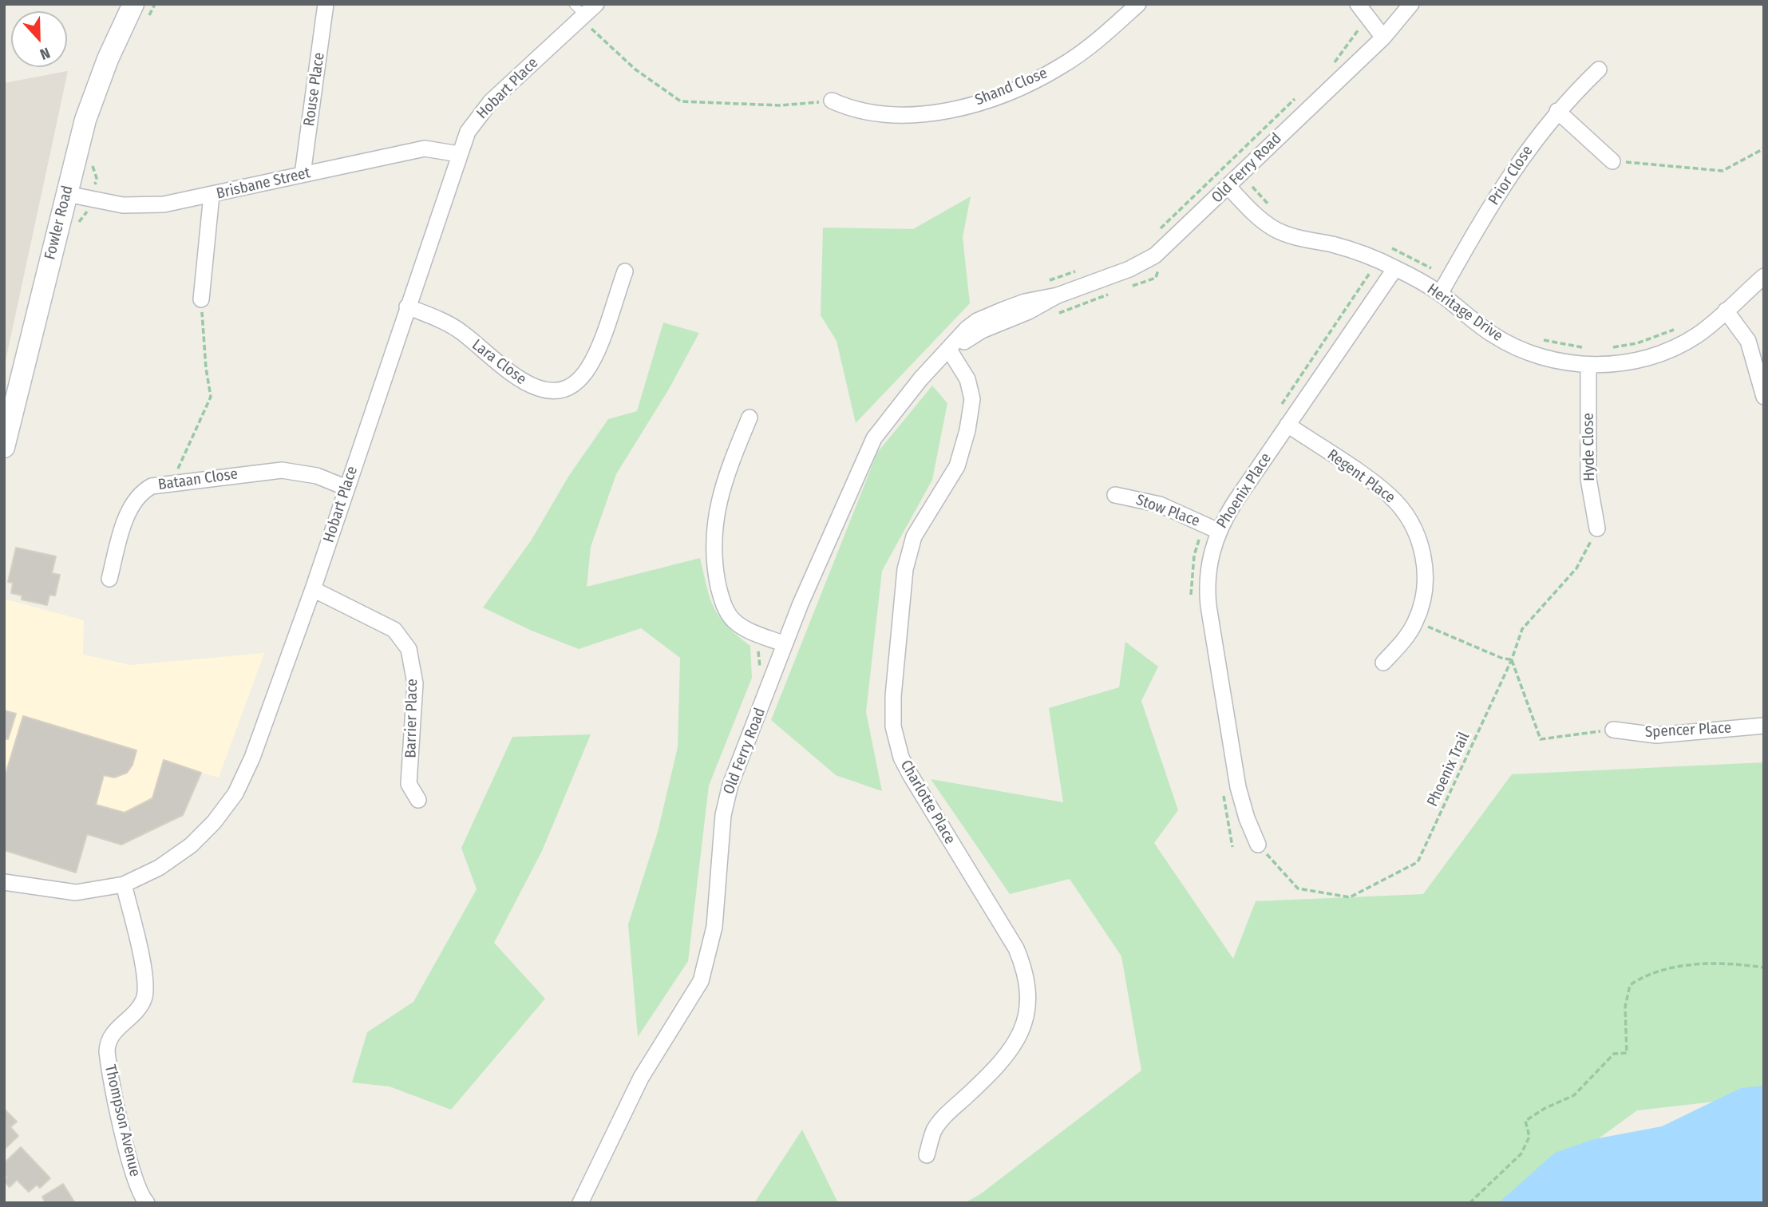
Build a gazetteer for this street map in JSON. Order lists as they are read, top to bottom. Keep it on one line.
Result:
{"streets":{"street":["Shand Close","Hobart Place","Rouse Place","Old Ferry Road","Prior Close","Brisbane Street","Fowler Road","Heritage Drive","Lara Close","Hyde Close","Regent Place","Bataan Close","Phoenix Place","Stow Place","Barrier Place","Spencer Place","Charlotte Place","Thompson Avenue"],"path":["Phoenix Trail"]},"crossings":[["Hobart Place","Brisbane Street"],["Hobart Place","Lara Close"],["Hobart Place","Bataan Close"],["Hobart Place","Barrier Place"],["Hobart Place","Thompson Avenue"],["Rouse Place","Brisbane Street"],["Old Ferry Road","Heritage Drive"],["Old Ferry Road","Charlotte Place"],["Prior Close","Heritage Drive"],["Brisbane Street","Fowler Road"],["Heritage Drive","Hyde Close"],["Heritage Drive","Phoenix Place"],["Hyde Close","Phoenix Trail"],["Regent Place","Phoenix Place"],["Phoenix Place","Stow Place"],["Phoenix Place","Phoenix Trail"]],"north":"bottom"}
